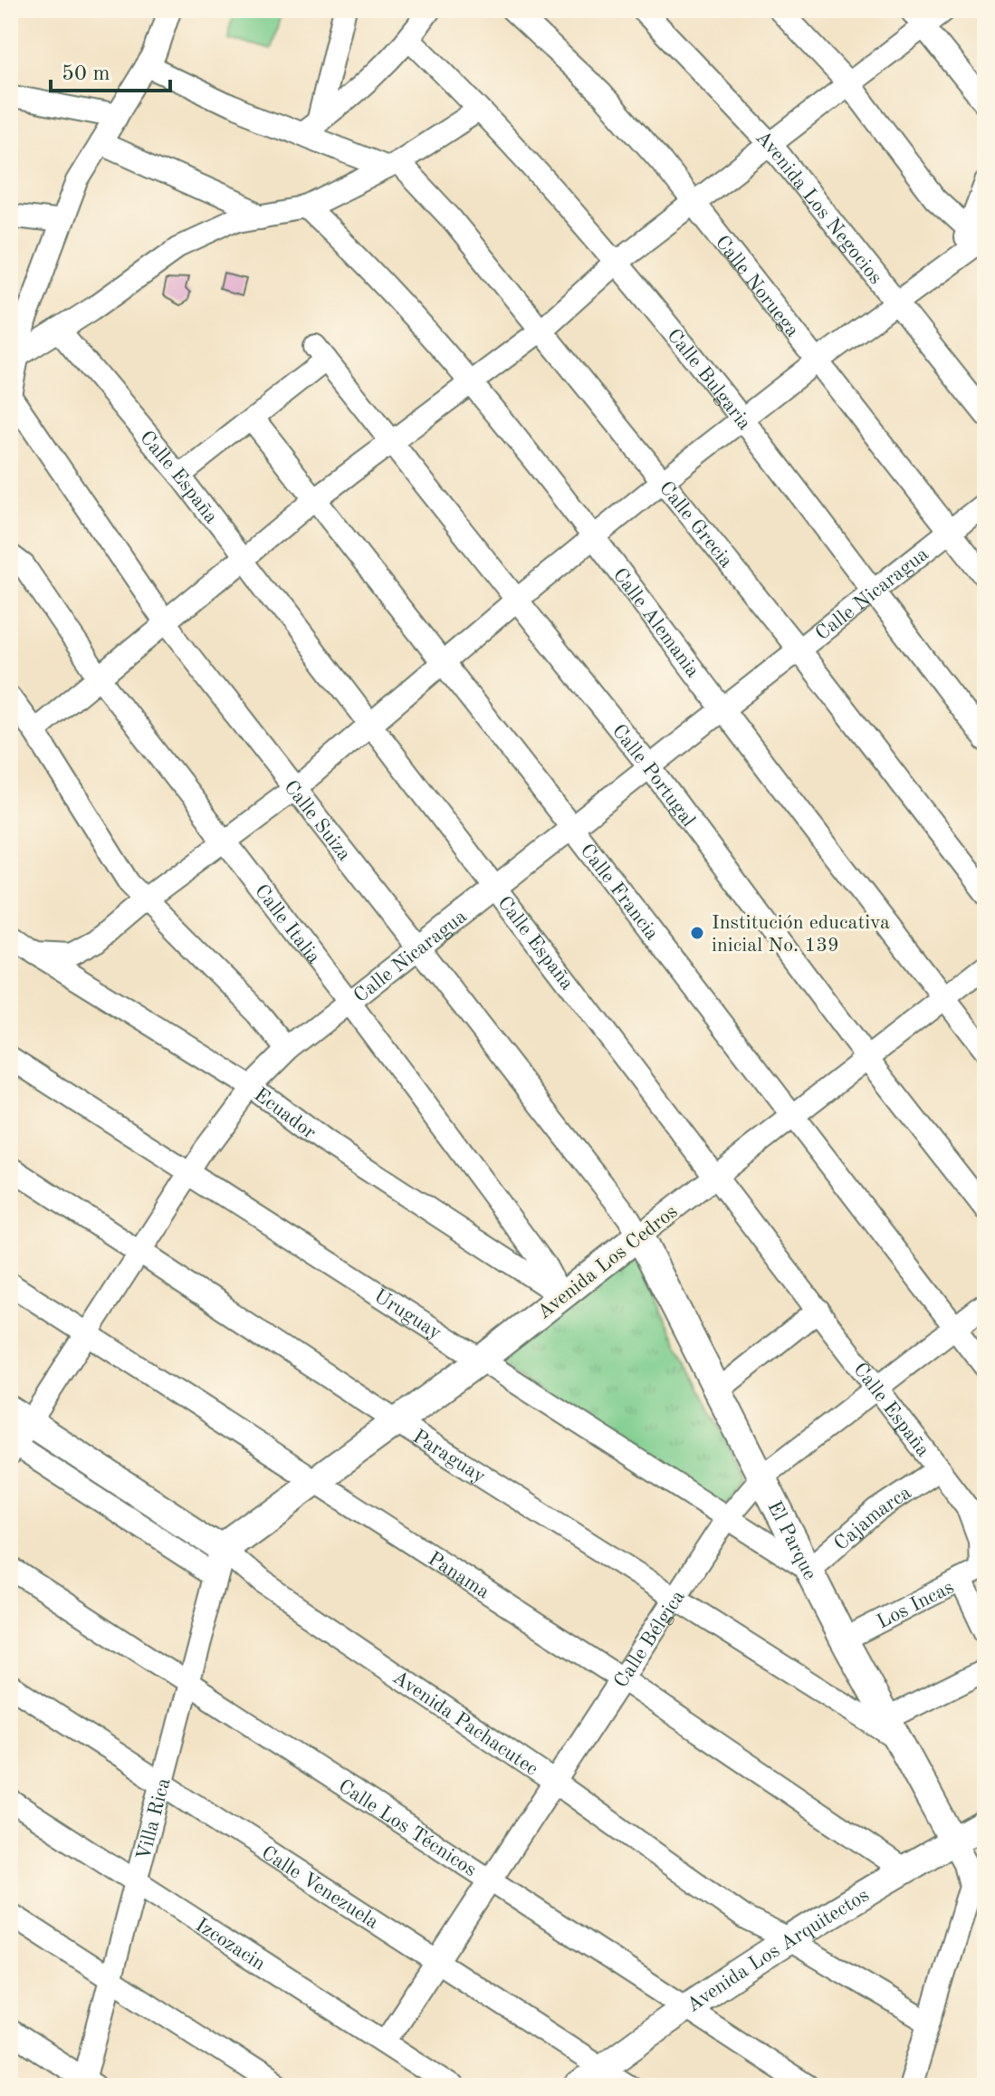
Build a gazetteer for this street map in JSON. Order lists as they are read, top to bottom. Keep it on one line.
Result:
{"streets":{"main road":["Avenida Los Cedros","El Parque","Avenida Pachacutec","Avenida Los Arquitectos"],"street":["Avenida Los Negocios","Calle Noruega","Calle Bulgaria","Calle España","Calle Grecia","Calle Nicaragua","Calle Alemania","Calle Portugal","Calle Suiza","Calle Francia","Calle Italia","Ecuador","Uruguay","Paraguay","Cajamarca","Panama","Los Incas","Calle Bélgica","Villa Rica","Calle Los Técnicos","Calle Venezuela","Izcozacin"]},"crossings":[["Calle Noruega","Calle Nicaragua"],["Calle Bulgaria","Calle Nicaragua"],["Calle España","Calle Nicaragua"],["Calle España","Avenida Los Cedros"],["Calle España","Cajamarca"],["Calle España","Los Incas"],["Calle España","Calle Bélgica"],["Calle Grecia","Calle Nicaragua"],["Calle Nicaragua","Calle Alemania"],["Calle Nicaragua","Calle Portugal"],["Calle Nicaragua","Calle Suiza"],["Calle Nicaragua","Calle Francia"],["Calle Nicaragua","Calle Italia"],["Calle Nicaragua","Ecuador"],["Calle Nicaragua","Uruguay"],["Calle Nicaragua","Paraguay"],["Calle Nicaragua","Panama"],["Calle Nicaragua","Avenida Pachacutec"],["Calle Alemania","Avenida Los Cedros"],["Calle Portugal","Calle Francia"],["Calle Portugal","Avenida Los Cedros"],["Calle Suiza","Avenida Los Cedros"],["Calle Suiza","El Parque"],["Calle Francia","Avenida Los Cedros"],["Calle Francia","Calle Bélgica"],["Calle Italia","Ecuador"],["Calle Italia","Avenida Los Cedros"],["Ecuador","Avenida Los Cedros"],["Avenida Los Cedros","Uruguay"],["Avenida Los Cedros","Paraguay"],["Avenida Los Cedros","El Parque"],["Avenida Los Cedros","Panama"],["Avenida Los Cedros","Avenida Pachacutec"],["Avenida Los Cedros","Villa Rica"],["Uruguay","Cajamarca"],["Uruguay","El Parque"],["Uruguay","Calle Bélgica"],["Paraguay","El Parque"],["Paraguay","Calle Bélgica"],["Cajamarca","El Parque"],["El Parque","Los Incas"],["El Parque","Calle Bélgica"],["El Parque","Avenida Los Arquitectos"],["Panama","Calle Bélgica"],["Panama","Avenida Los Arquitectos"],["Calle Bélgica","Avenida Pachacutec"],["Calle Bélgica","Calle Los Técnicos"],["Calle Bélgica","Calle Venezuela"],["Calle Bélgica","Izcozacin"],["Avenida Pachacutec","Villa Rica"],["Avenida Pachacutec","Avenida Los Arquitectos"],["Villa Rica","Calle Los Técnicos"],["Villa Rica","Calle Venezuela"],["Villa Rica","Izcozacin"],["Calle Los Técnicos","Avenida Los Arquitectos"],["Calle Venezuela","Avenida Los Arquitectos"]],"places":["Institución educativa inicial No. 139"],"scale_bar":"50 m"}
